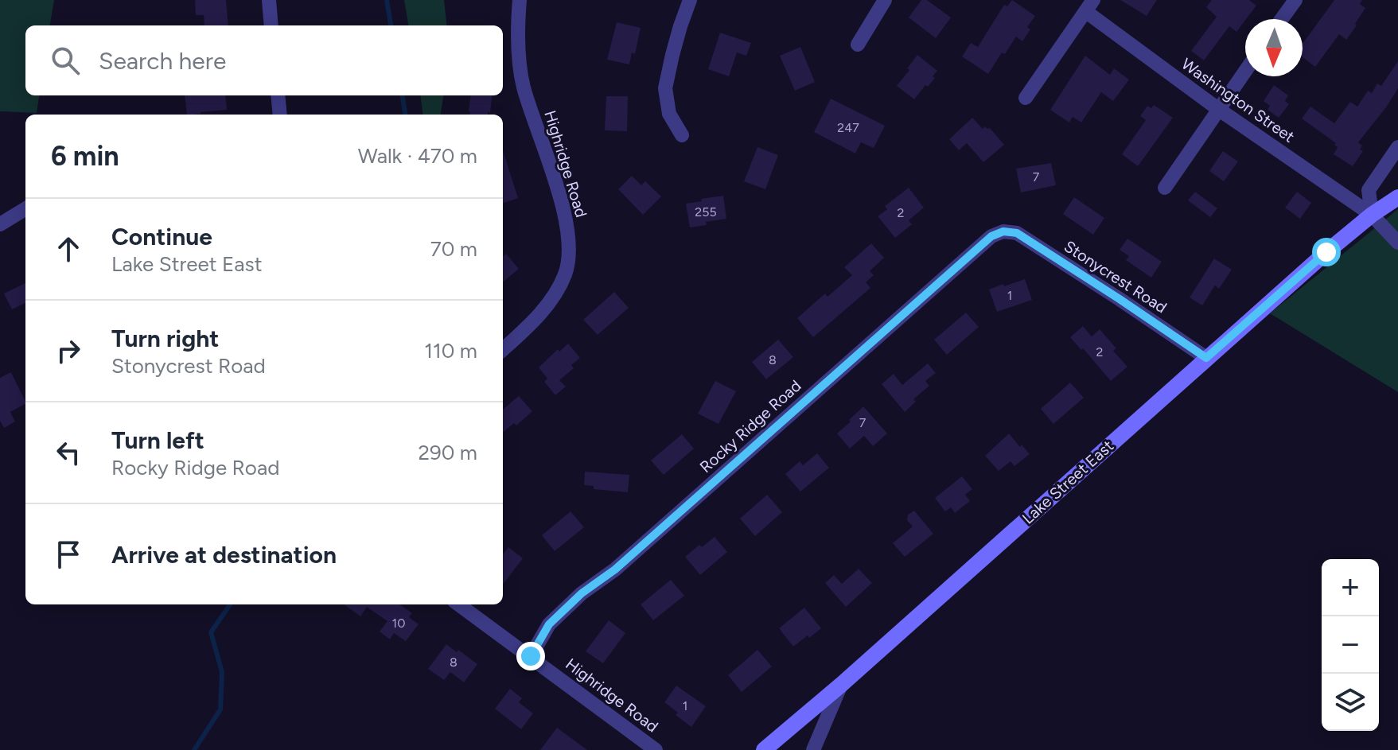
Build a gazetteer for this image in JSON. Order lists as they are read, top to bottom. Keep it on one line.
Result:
{"streets":{"main road":["Lake Street East"],"street":["Washington Street","Highridge Road","Stonycrest Road","Rocky Ridge Road"]},"crossings":[["Washington Street","Lake Street East"],["Highridge Road","Rocky Ridge Road"],["Stonycrest Road","Rocky Ridge Road"],["Stonycrest Road","Lake Street East"]],"house_numbers":["247","7","255","2","1","2","8","7","10","8","1"],"north":"bottom","page":{"search":"Search here","heading":["6 min","Walk · 470 m"],"list":[["Continue","Lake Street East","70 m"],["Turn right","Stonycrest Road","110 m"],["Turn left","Rocky Ridge Road","290 m"],"Arrive at destination"],"map_buttons":["+","−"]}}
